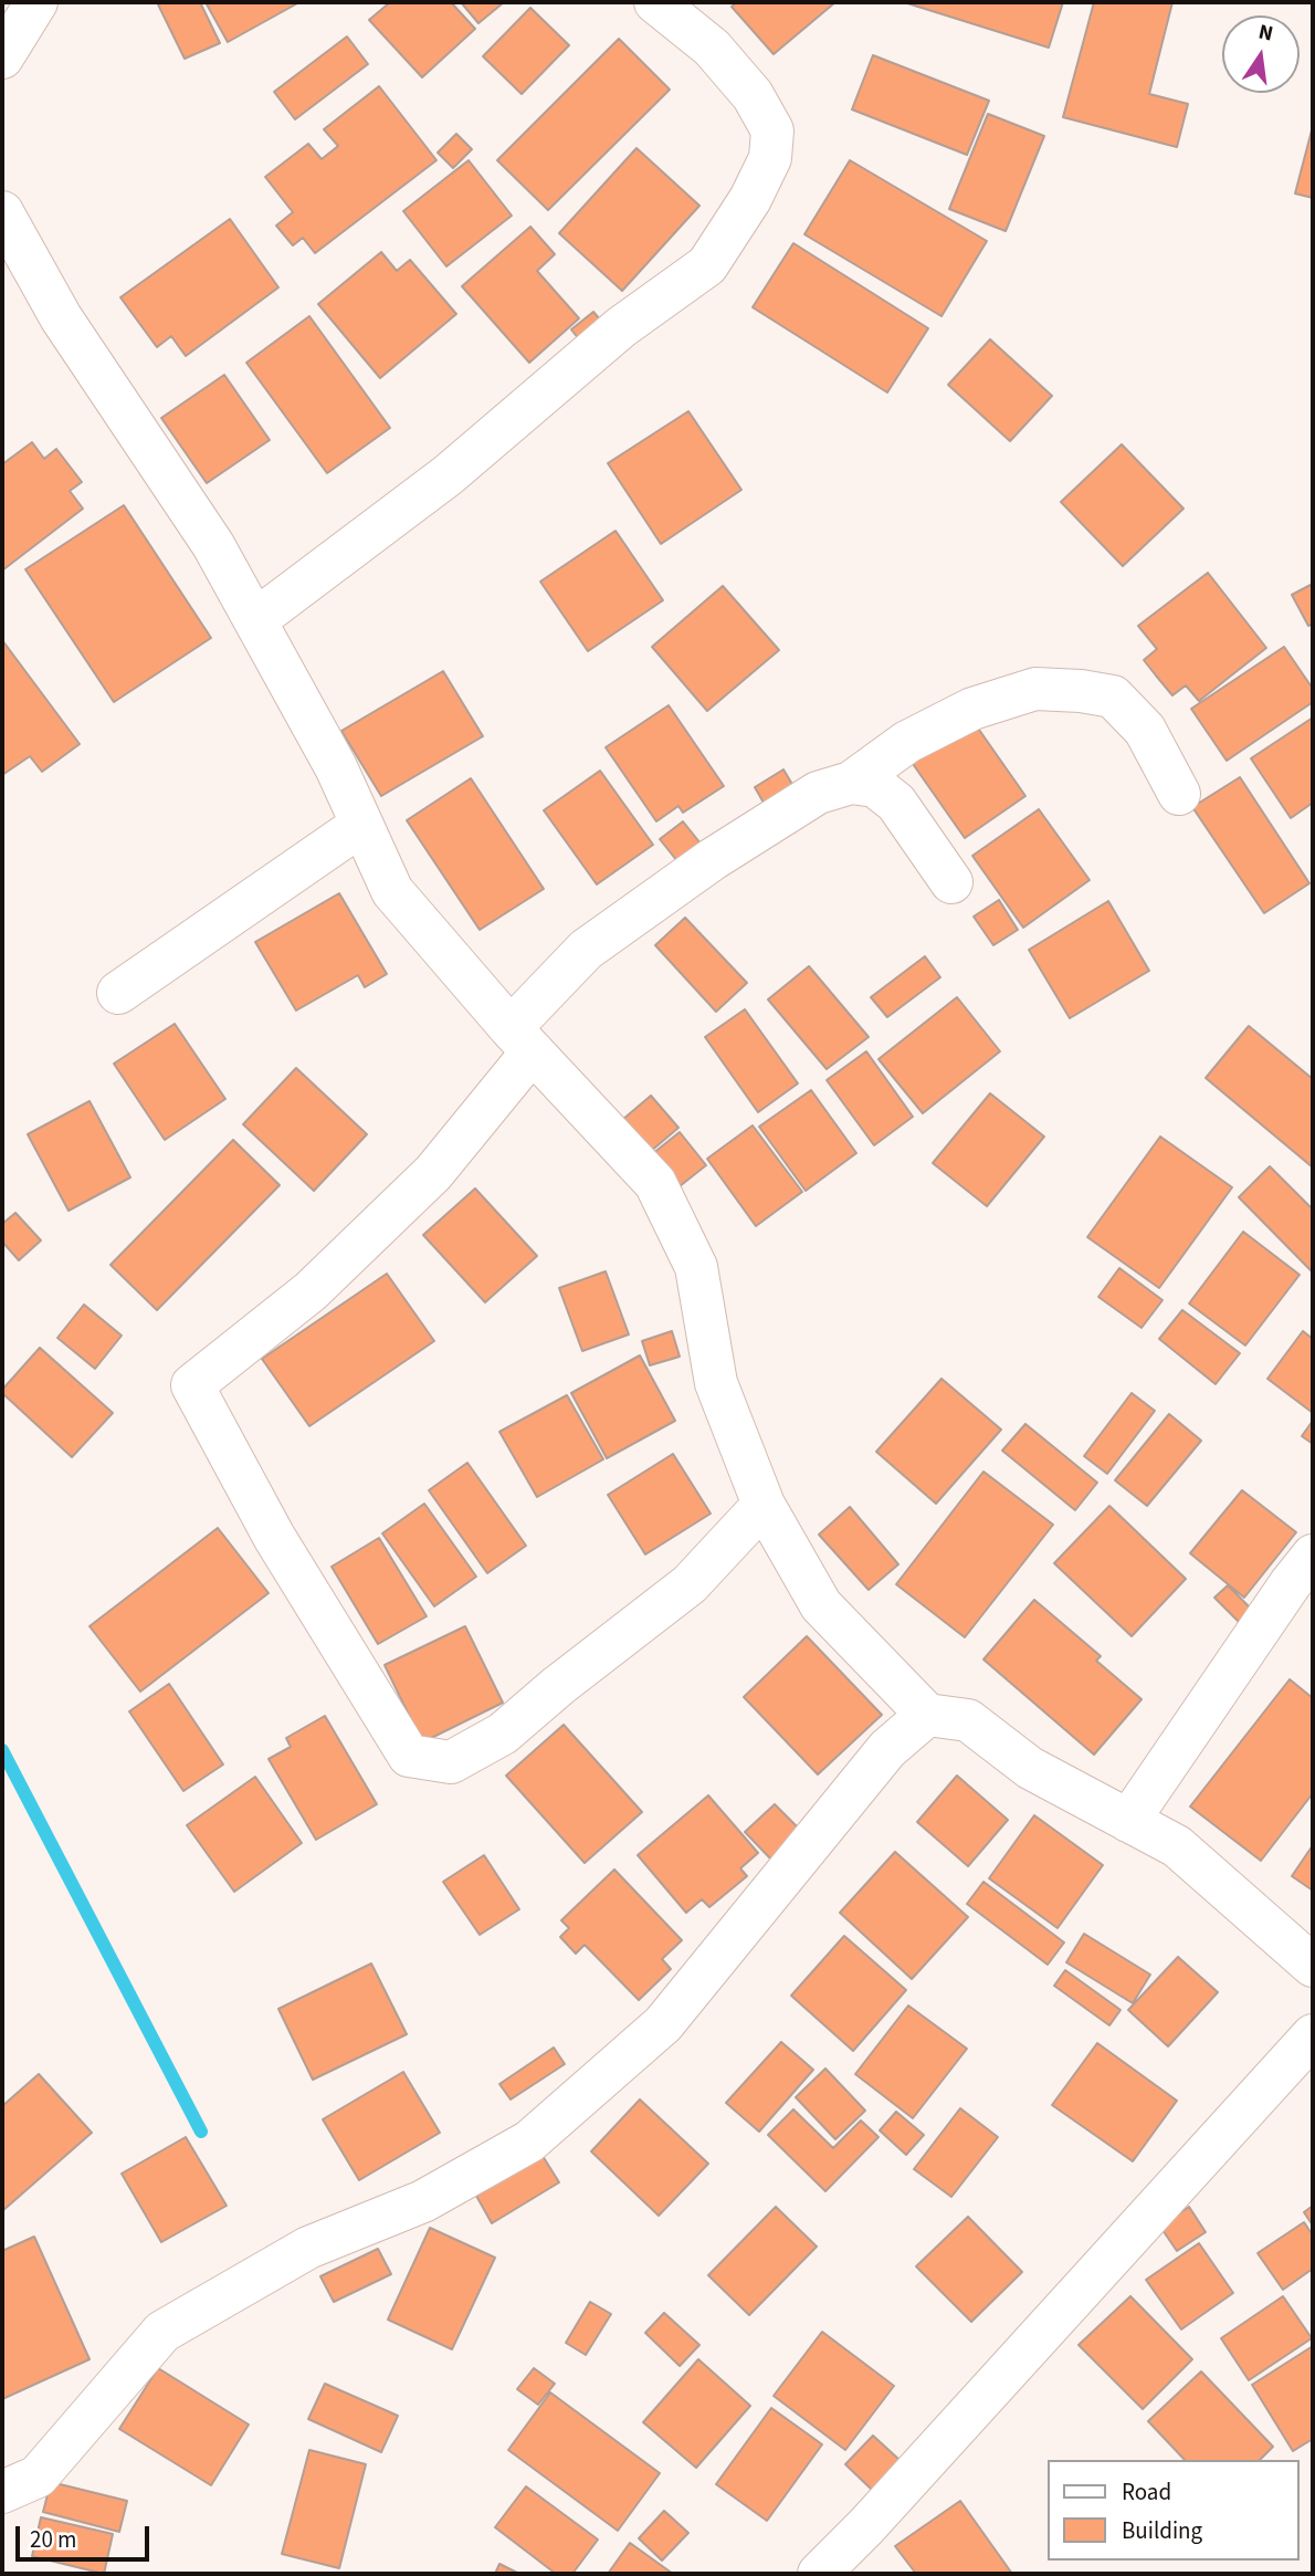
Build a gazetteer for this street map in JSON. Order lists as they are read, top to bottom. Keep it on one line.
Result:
{"legend":["Road","Building"],"scale_bar":"20 m","north":"top"}
